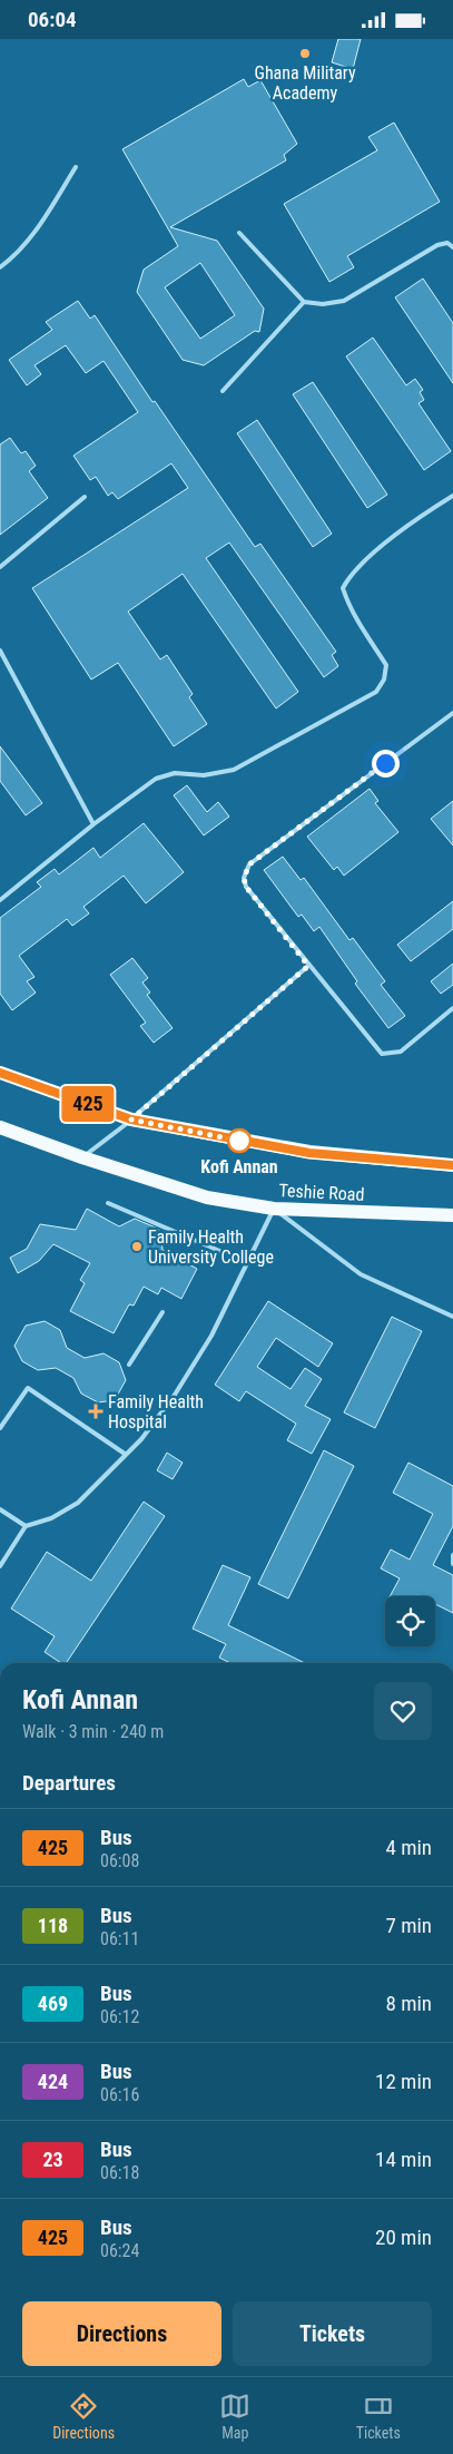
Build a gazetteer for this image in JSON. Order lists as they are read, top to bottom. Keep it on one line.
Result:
{"streets":{"main road":["Teshie Road"]},"places":{"other":["Ghana Military Academy","Kofi Annan","Family Health University College"],"health":["Family Health Hospital"]},"lines":["bus line 425"],"page":{"status":"06:04","on_map":"425","heading":[["Kofi Annan","Walk · 3 min · 240 m"],"Departures"],"list":[{"mark":"425","name":"Bus","note":"06:08","value":"4 min"},{"mark":"118","name":"Bus","note":"06:11","value":"7 min"},{"mark":"469","name":"Bus","note":"06:12","value":"8 min"},{"mark":"424","name":"Bus","note":"06:16","value":"12 min"},{"mark":"23","name":"Bus","note":"06:18","value":"14 min"},{"mark":"425","name":"Bus","note":"06:24","value":"20 min"}],"buttons":["Directions","Tickets"],"tabs":["Directions","Map","Tickets"]}}
